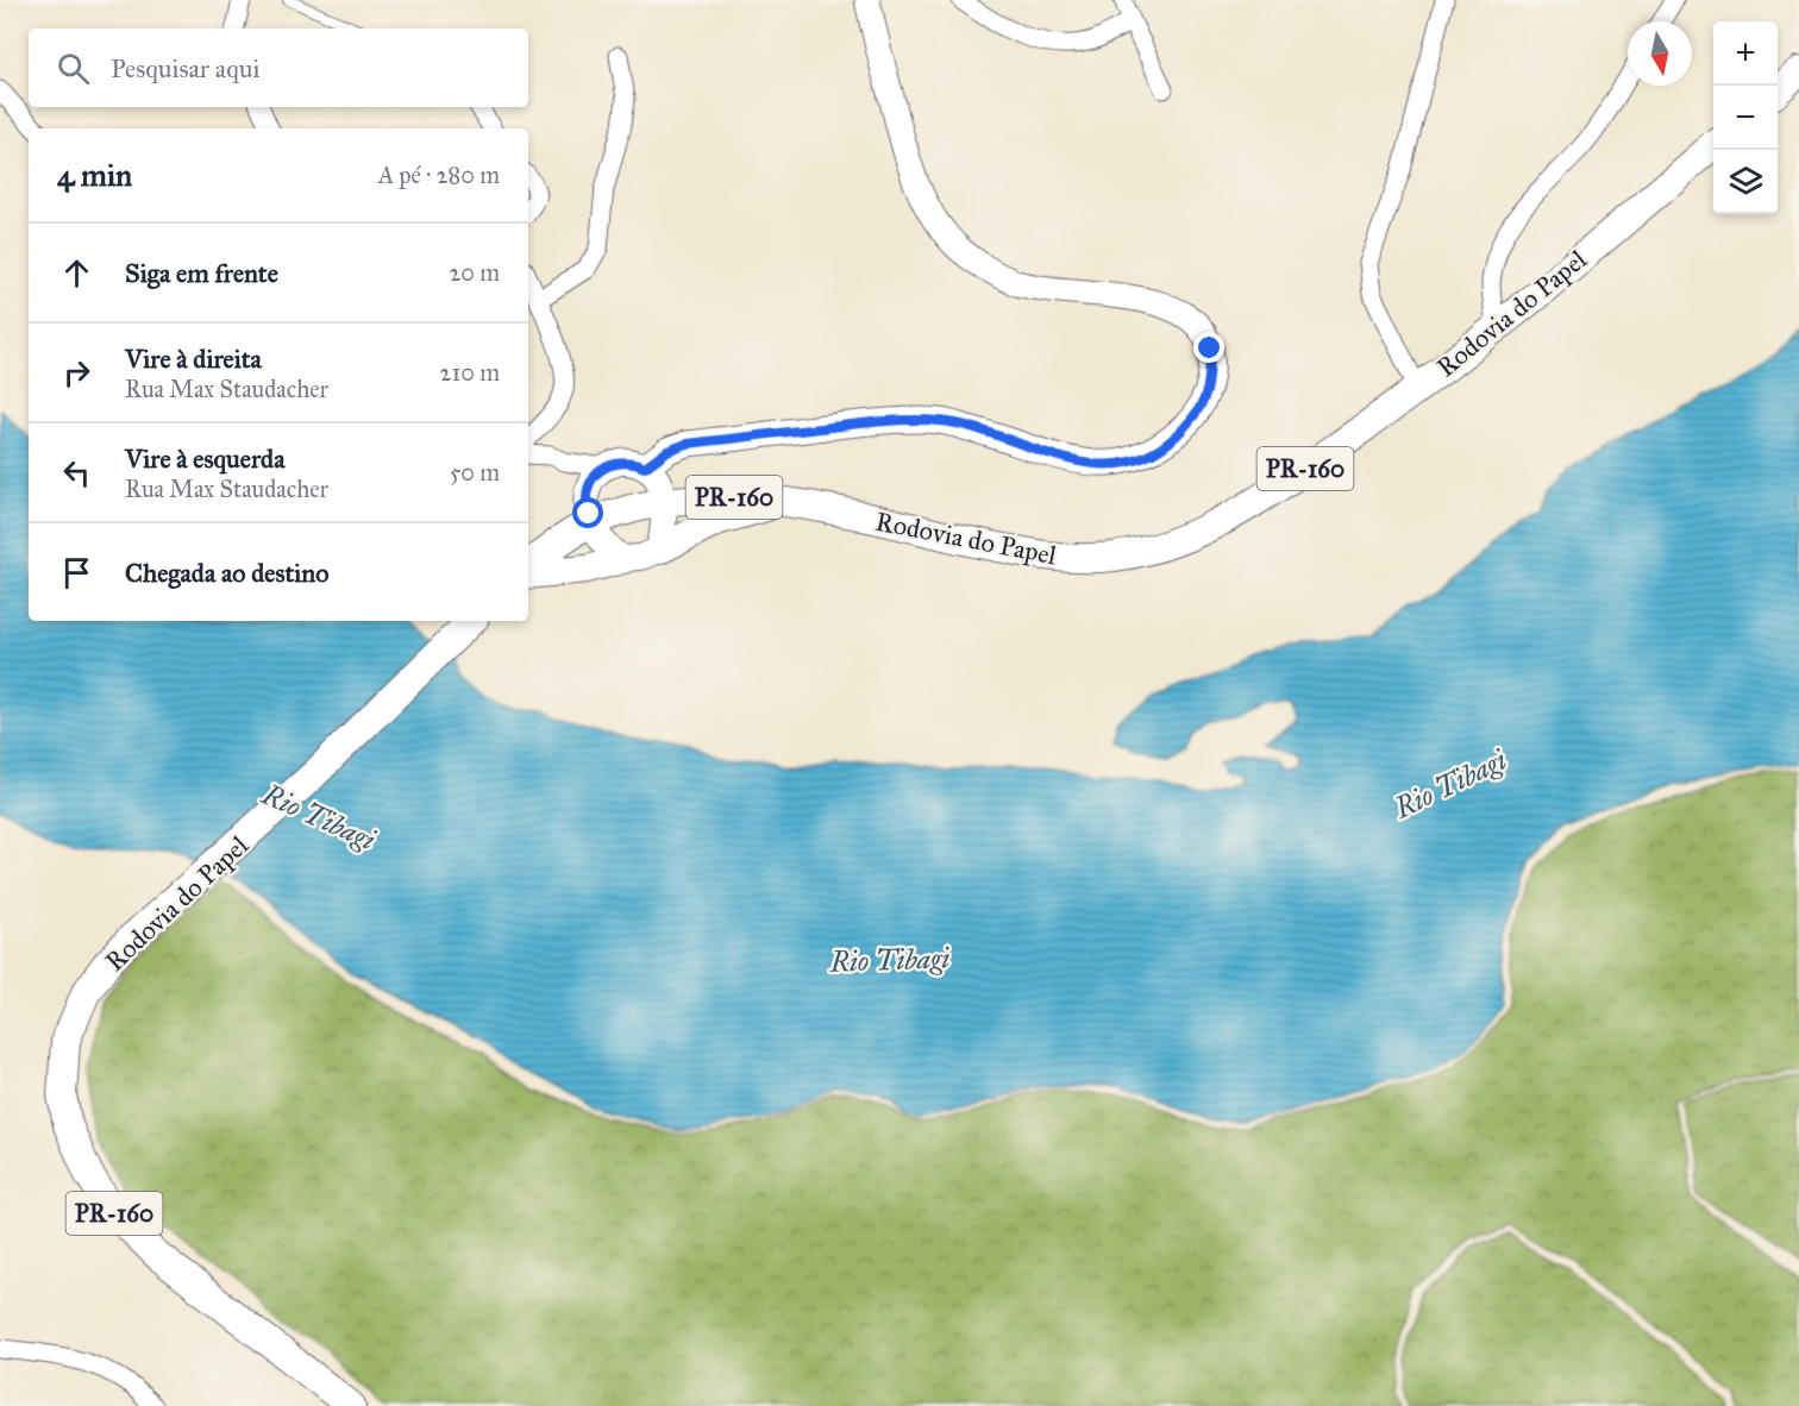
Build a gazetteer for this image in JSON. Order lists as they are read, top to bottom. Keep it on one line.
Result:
{"streets":{"main road":["Rodovia do Papel","PR-160"]},"water":["Rio Tibagi"],"north":"bottom","page":{"map_buttons":["+","−"],"search":"Pesquisar aqui","heading":["4 min","A pé · 280 m"],"list":[["Siga em frente","20 m"],["Vire à direita","Rua Max Staudacher","210 m"],["Vire à esquerda","Rua Max Staudacher","50 m"],"Chegada ao destino"]}}
